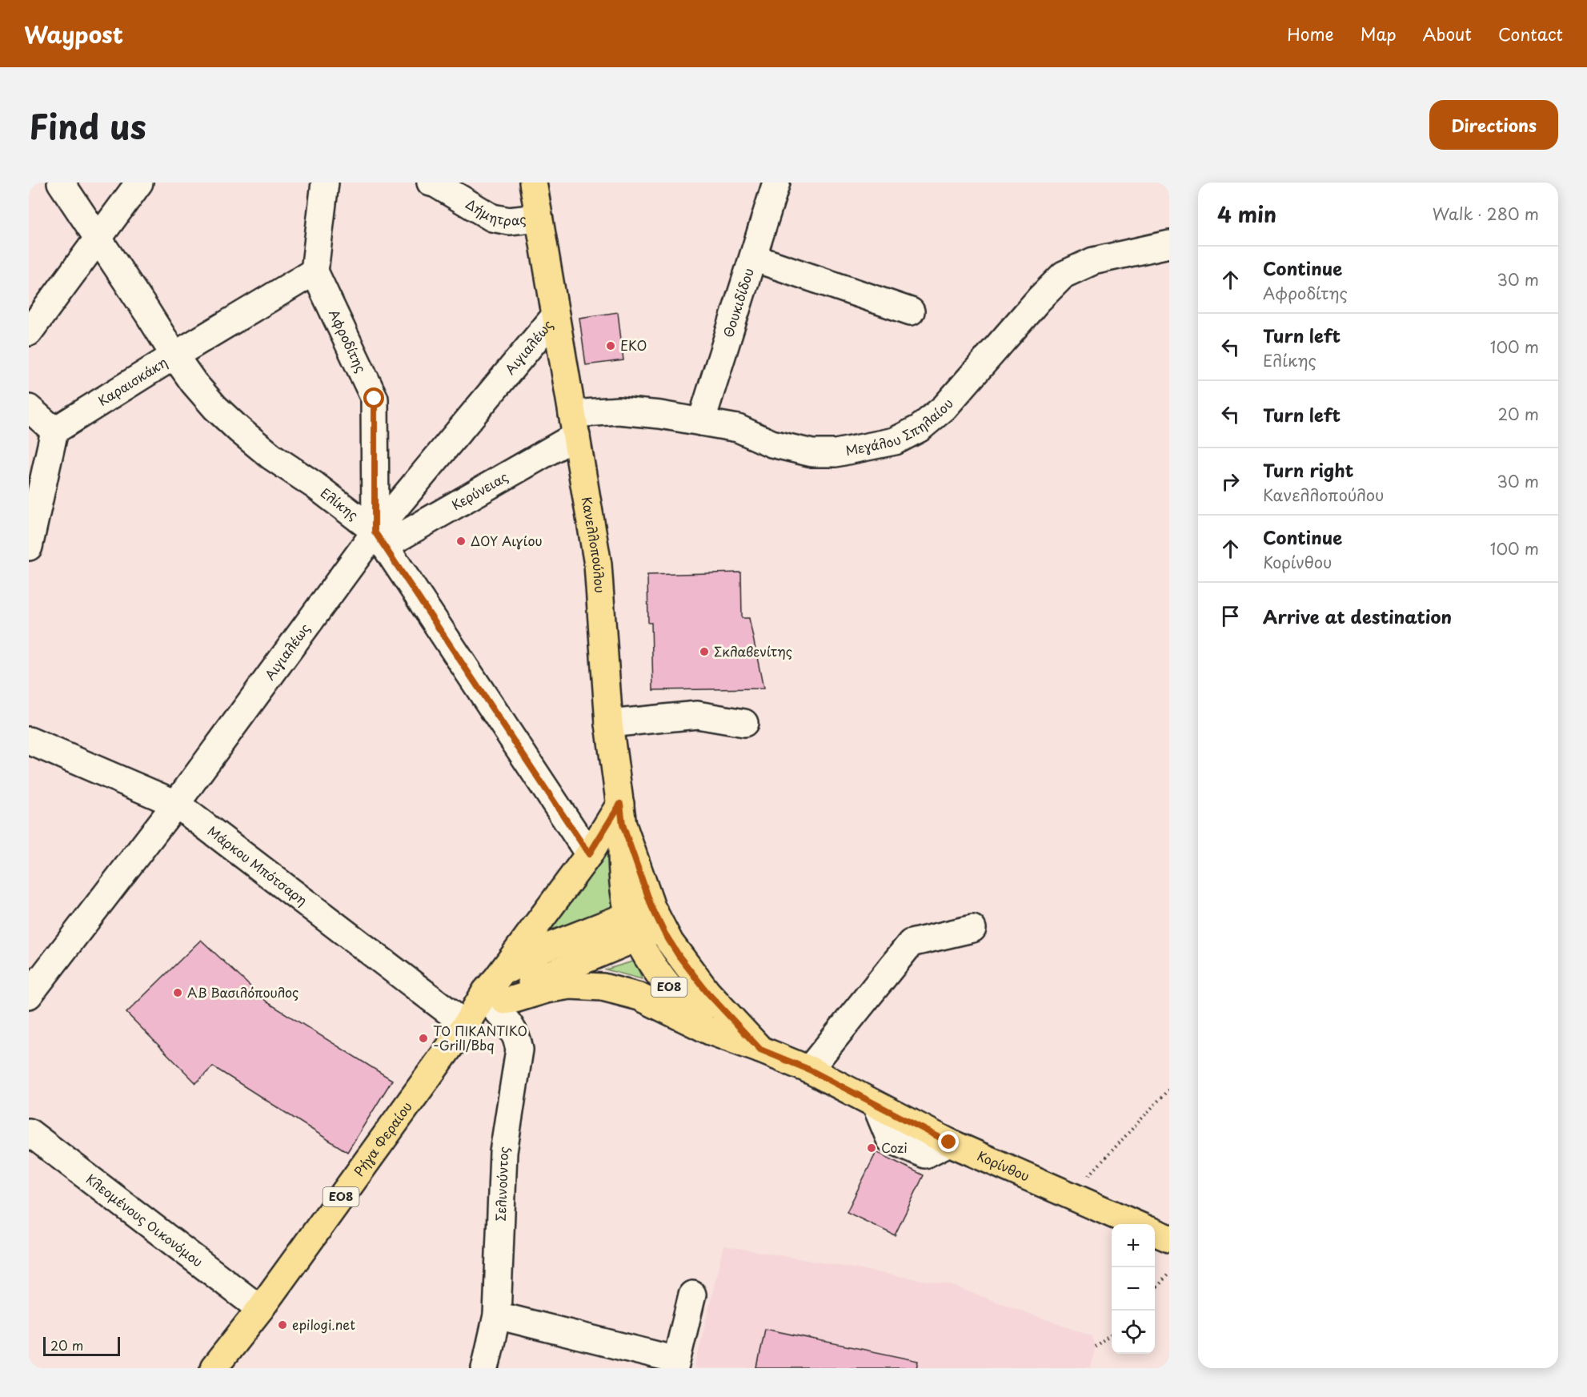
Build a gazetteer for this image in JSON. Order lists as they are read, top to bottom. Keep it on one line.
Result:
{"streets":{"main road":["Κανελλοπούλου","ΕΟ8","Ρήγα Φεραίου","Κορίνθου"],"street":["Δήμητρας","Θουκιδίδου","Αφροδίτης","Αιγιαλέως","Καραισκάκη","Μεγάλου Σπηλαίου","Κερύνειας","Ελίκης","Μάρκου Μπότσαρη","Σελινούντος","Κλεομένους Οικονόμου"]},"crossings":[["Δήμητρας","Κανελλοπούλου"],["Θουκιδίδου","Μεγάλου Σπηλαίου"],["Αφροδίτης","Αιγιαλέως"],["Αφροδίτης","Καραισκάκη"],["Αφροδίτης","Κερύνειας"],["Αφροδίτης","Ελίκης"],["Αιγιαλέως","Κερύνειας"],["Αιγιαλέως","Ελίκης"],["Αιγιαλέως","Κανελλοπούλου"],["Αιγιαλέως","Μάρκου Μπότσαρη"],["Καραισκάκη","Ελίκης"],["Μεγάλου Σπηλαίου","Κερύνειας"],["Μεγάλου Σπηλαίου","Κανελλοπούλου"],["Κερύνειας","Ελίκης"],["Κερύνειας","Κανελλοπούλου"],["Κανελλοπούλου","ΕΟ8"],["Κανελλοπούλου","Κορίνθου"],["Μάρκου Μπότσαρη","ΕΟ8"],["Μάρκου Μπότσαρη","Ρήγα Φεραίου"],["ΕΟ8","Ρήγα Φεραίου"],["ΕΟ8","Κορίνθου"],["ΕΟ8","Σελινούντος"],["Ρήγα Φεραίου","Κλεομένους Οικονόμου"]],"places":["EKO","ΔΟΥ Αιγίου","Σκλαβενίτης","ΑΒ Βασιλόπουλος","ΤΟ ΠΙΚΑΝΤΙΚΟ -Grill/Bbq","Cozi","epilogi.net"],"scale_bar":"20 m","page":{"header":"Waypost","nav":["Home","Map","About","Contact"],"title":"Find us","buttons":"Directions","heading":["4 min","Walk · 280 m"],"list":[["Continue","Αφροδίτης","30 m"],["Turn left","Ελίκης","100 m"],["Turn left","20 m"],["Turn right","Κανελλοπούλου","30 m"],["Continue","Κορίνθου","100 m"],"Arrive at destination"],"map_buttons":["+","−"],"scale":"20 m"}}
